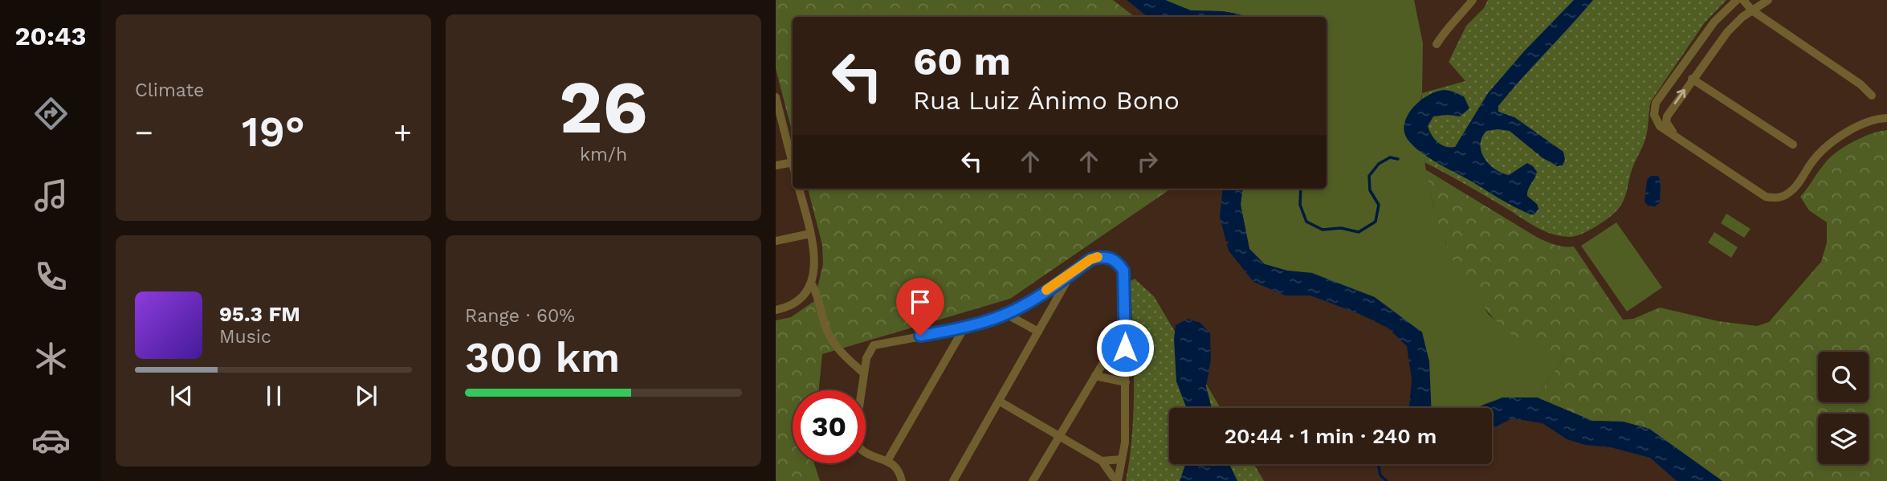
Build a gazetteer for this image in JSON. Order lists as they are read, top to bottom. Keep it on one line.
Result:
{"page":{"tabs":"20:43","tile":["Climate",["26","km/h"],["Range · 60%","300 km"]],"turn":["60 m","Rua Luiz Ânimo Bono"],"heat":["−","19°","+"],"song":["95.3 FM","Music"],"limit":"30","trip":"20:44 · 1 min · 240 m"}}
